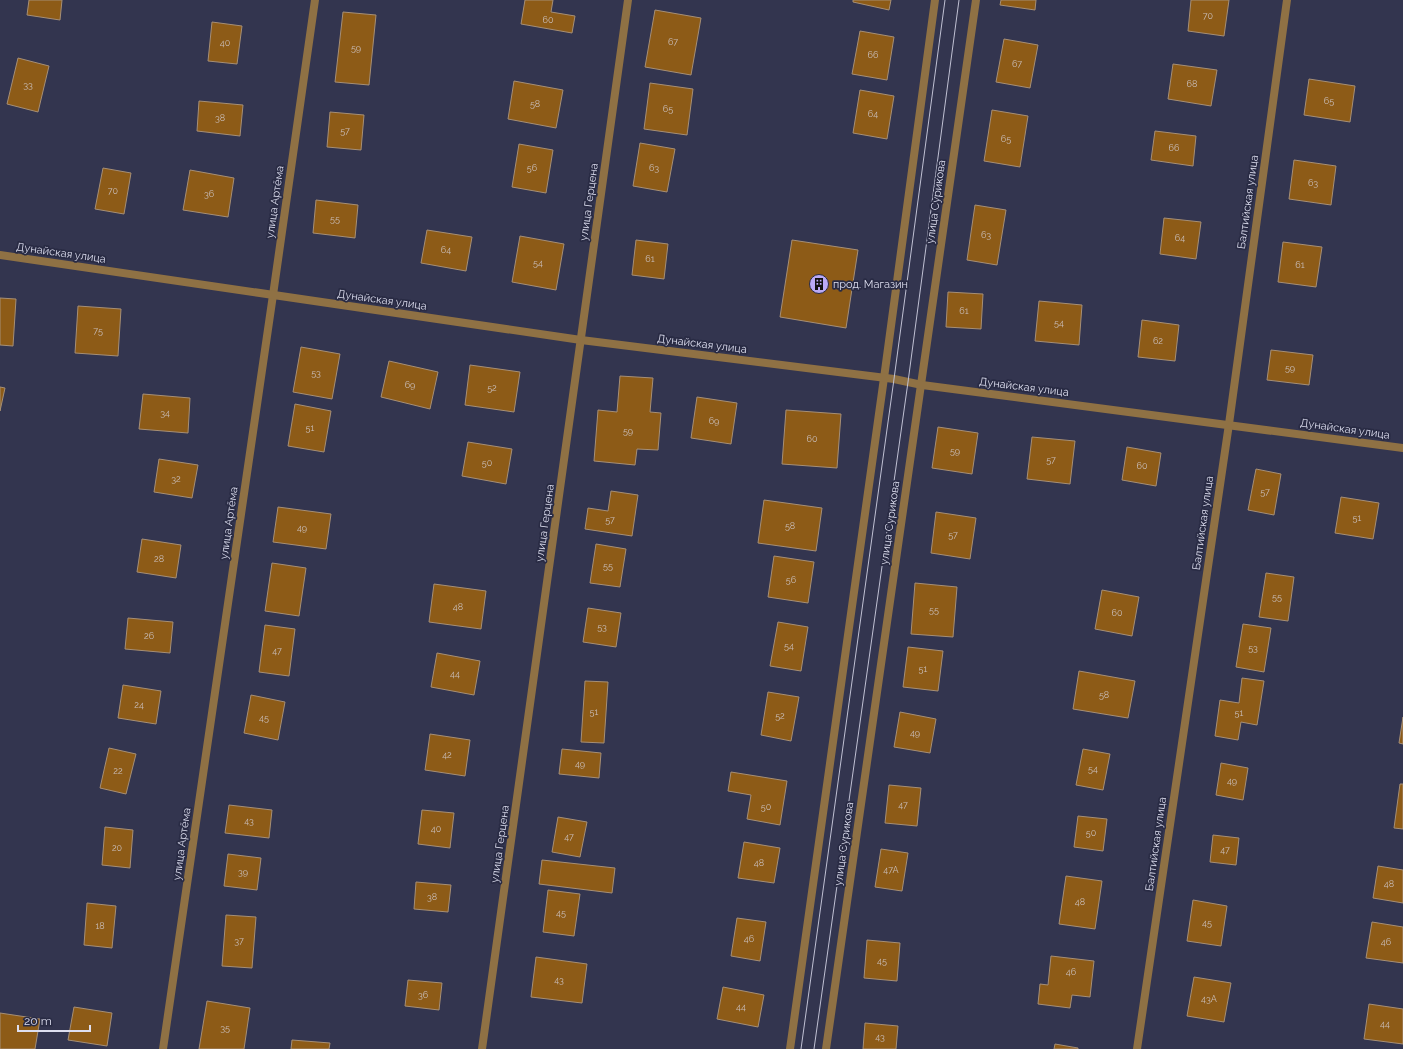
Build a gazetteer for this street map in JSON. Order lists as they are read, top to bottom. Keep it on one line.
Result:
{"streets":{"street":["улица Артёма","улица Герцена","улица Сурикова","Балтийская улица","Дунайская улица"]},"crossings":[["улица Артёма","Дунайская улица"],["улица Герцена","Дунайская улица"],["улица Сурикова","Дунайская улица"],["Балтийская улица","Дунайская улица"]],"places":{"building":["прод. Магазин"]},"house_numbers":["70","60","67","40","59","66","67","68","33","65","58","65","64","38","57","65","66","56","63","63","70","36","55","63","64","64","61","54","61","61","54","75","62","59","53","69","52","34","69","51","59","60","59","57","50","60","32","57","51","57","58","49","57","28","55","56","55","48","55","60","53","26","54","53","47","51","44","58","24","51","51","52","45","49","42","49","54","22","49","47","50","43","40","50","47","20","47","48","47А","39","48","38","48","45","45","18","46","37","46","45","46","43","36","43А","44","44","35","43"],"scale_bar":"20 m"}
